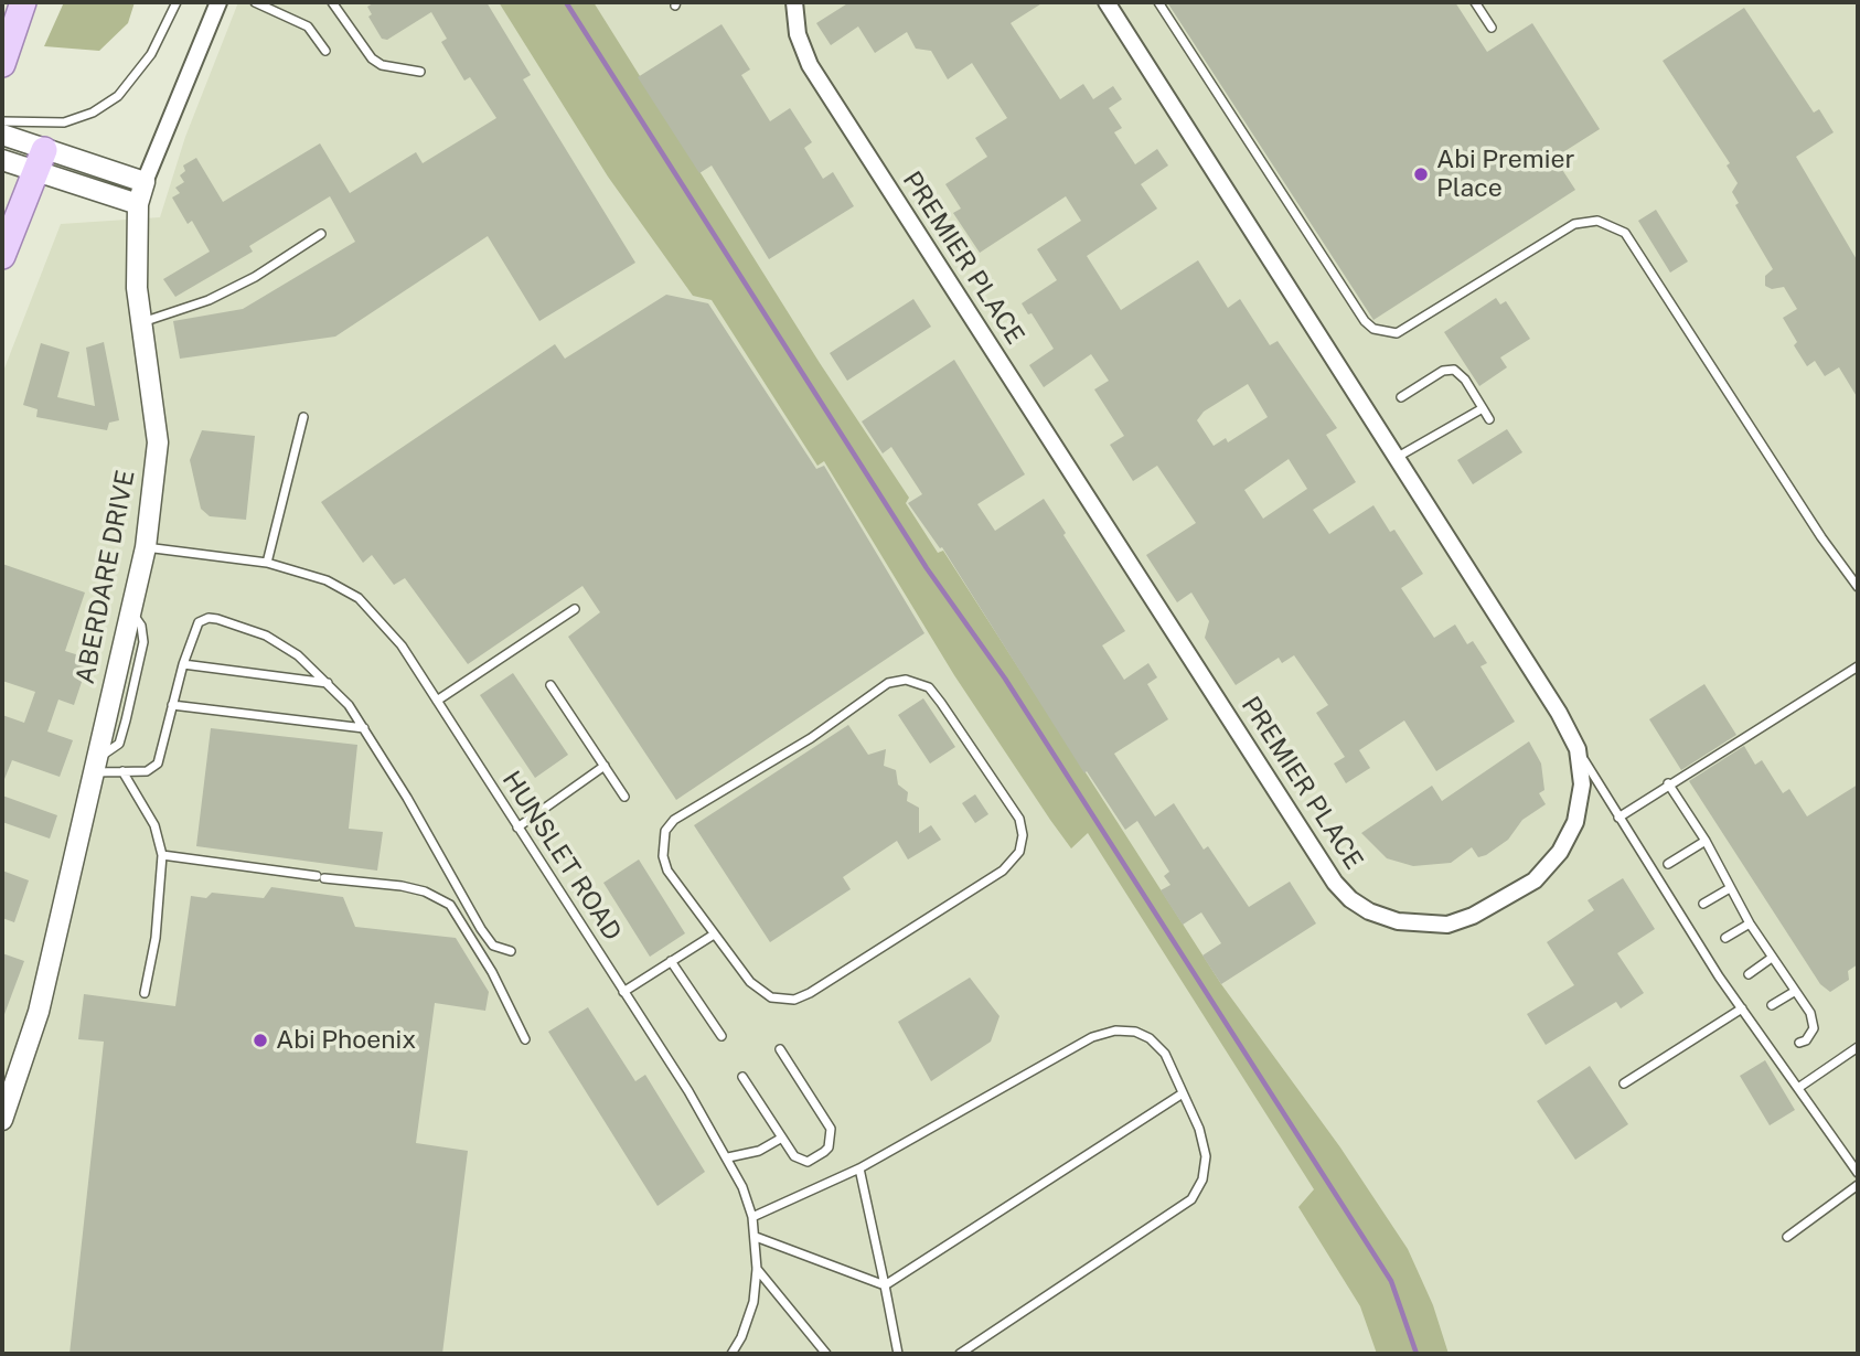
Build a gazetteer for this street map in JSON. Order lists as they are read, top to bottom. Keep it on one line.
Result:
{"streets":{"street":["PREMIER PLACE","ABERDARE DRIVE"],"lane":["HUNSLET ROAD"]},"crossings":[["ABERDARE DRIVE","HUNSLET ROAD"]],"places":["Abi Premier Place","Abi Phoenix"]}
